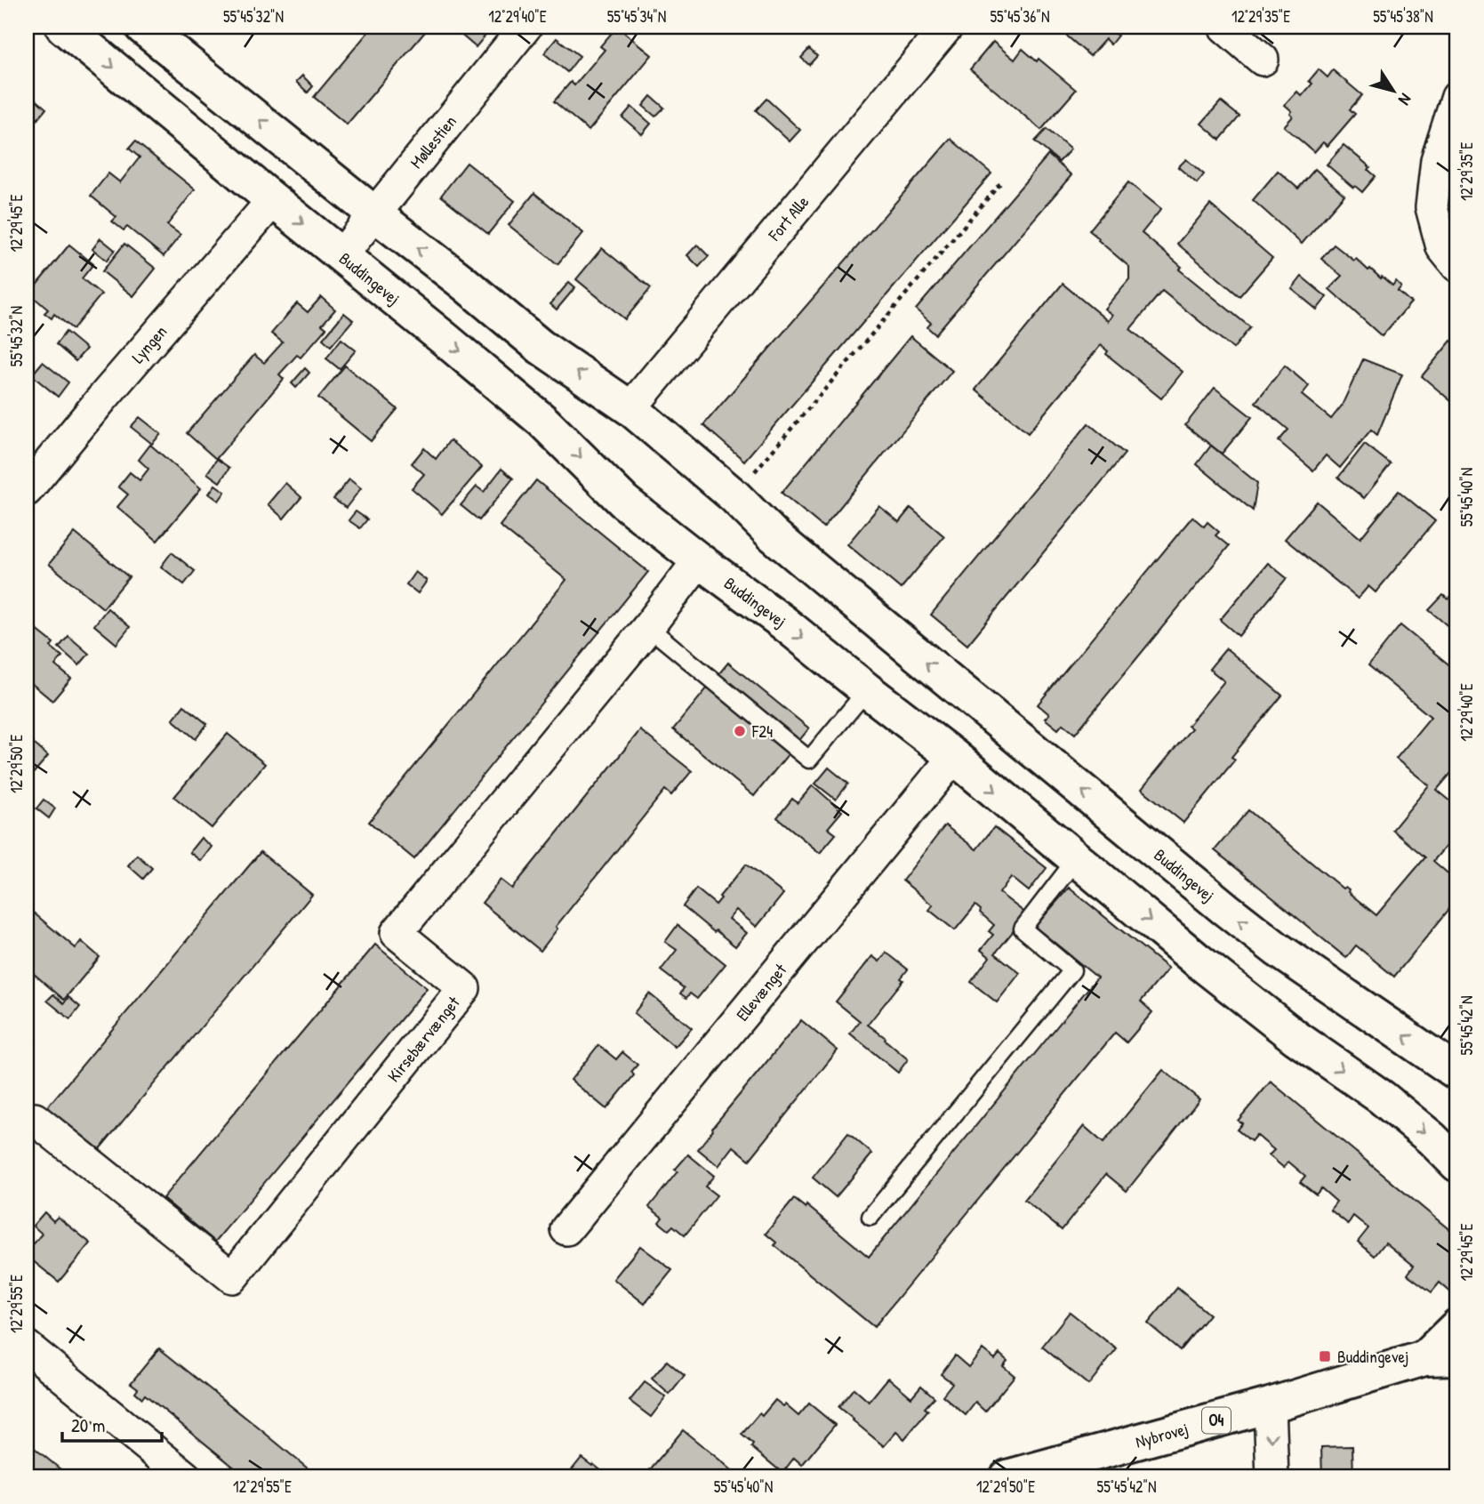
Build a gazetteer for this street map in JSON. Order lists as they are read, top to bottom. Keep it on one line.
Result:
{"streets":{"street":["Møllestien","Fort Alle","Buddingevej","Lyngen","Ellevænget","Kirsebærvænget","O4","Nybrovej"]},"crossings":[["Møllestien","Buddingevej"],["Fort Alle","Buddingevej"],["Buddingevej","Lyngen"],["Buddingevej","Ellevænget"],["Buddingevej","Kirsebærvænget"]],"places":{"other":["F24"],"transit":["Buddingevej"]},"scale_bar":"20 m","north":"bottom right","coordinates":["55°45'32\"N","12°29'40\"E","55°45'34\"N","55°45'36\"N","12°29'35\"E","55°45'38\"N","12°29'45\"E","55°45'40\"N","12°29'50\"E","55°45'42\"N","12°29'55\"E"]}
